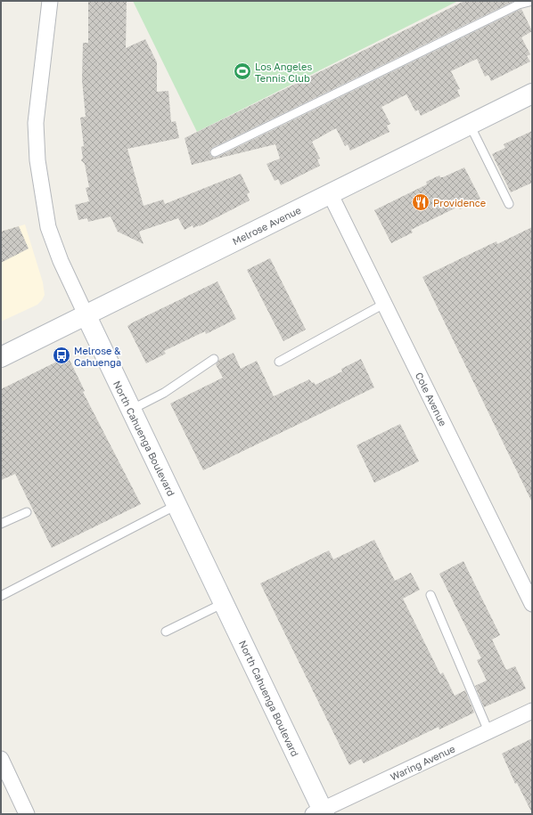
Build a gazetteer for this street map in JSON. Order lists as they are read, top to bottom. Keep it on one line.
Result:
{"streets":{"main road":["Melrose Avenue","North Cahuenga Boulevard"],"street":["Cole Avenue","Waring Avenue"]},"crossings":[["Melrose Avenue","Cole Avenue"],["Melrose Avenue","North Cahuenga Boulevard"],["North Cahuenga Boulevard","Waring Avenue"]],"places":{"sports":["Los Angeles Tennis Club"],"restaurant":["Providence"],"bus stop":["Melrose & Cahuenga"]}}
